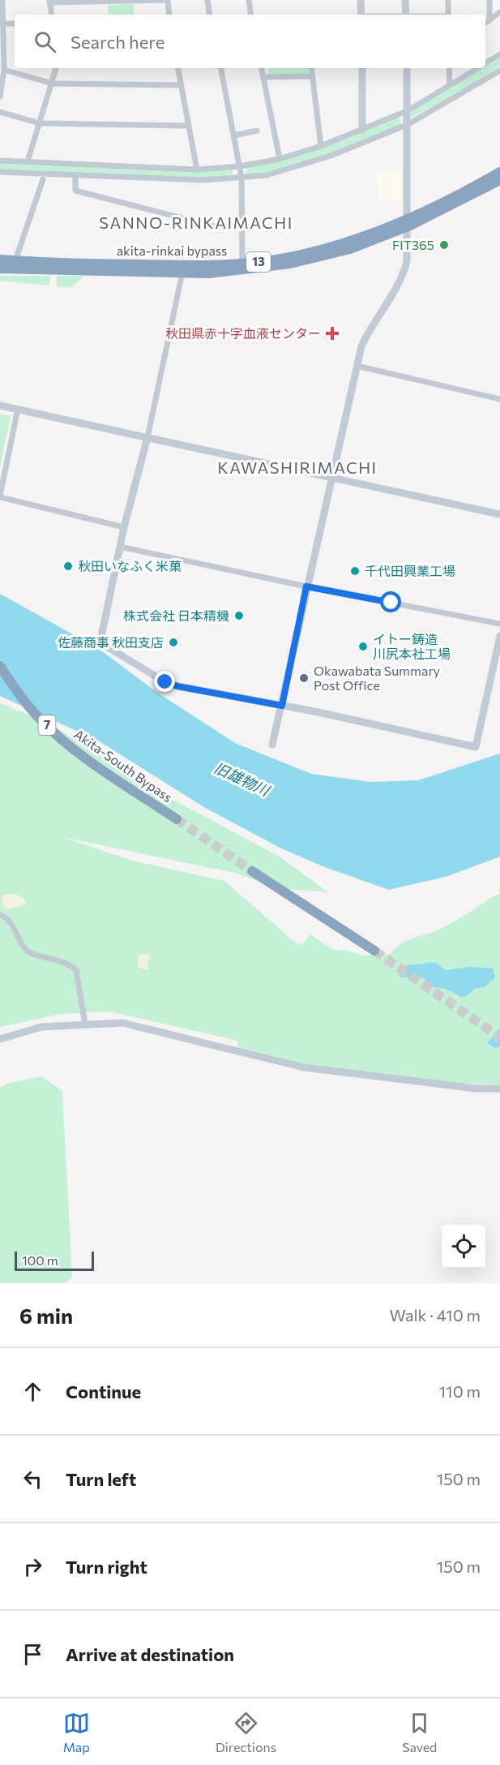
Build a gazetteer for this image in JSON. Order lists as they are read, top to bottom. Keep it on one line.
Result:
{"streets":{"highway":["akita-rinkai bypass","13","7","Akita-South Bypass"]},"districts":["SANNO-RINKAIMACHI","KAWASHIRIMACHI"],"water":["旧雄物川"],"places":{"other":["FIT365","秋田いなふく米菓","千代田興業工場","株式会社 日本精機","佐藤商事 秋田支店","イトー鋳造 川尻本社工場","Okawabata Summary Post Office"],"health":["秋田県赤十字血液センター"]},"scale_bar":"100 m","page":{"search":"Search here","scale":"100 m","heading":["6 min","Walk · 410 m"],"list":[["Continue","110 m"],["Turn left","150 m"],["Turn right","150 m"],"Arrive at destination"],"nav":["Map","Directions","Saved"]}}
